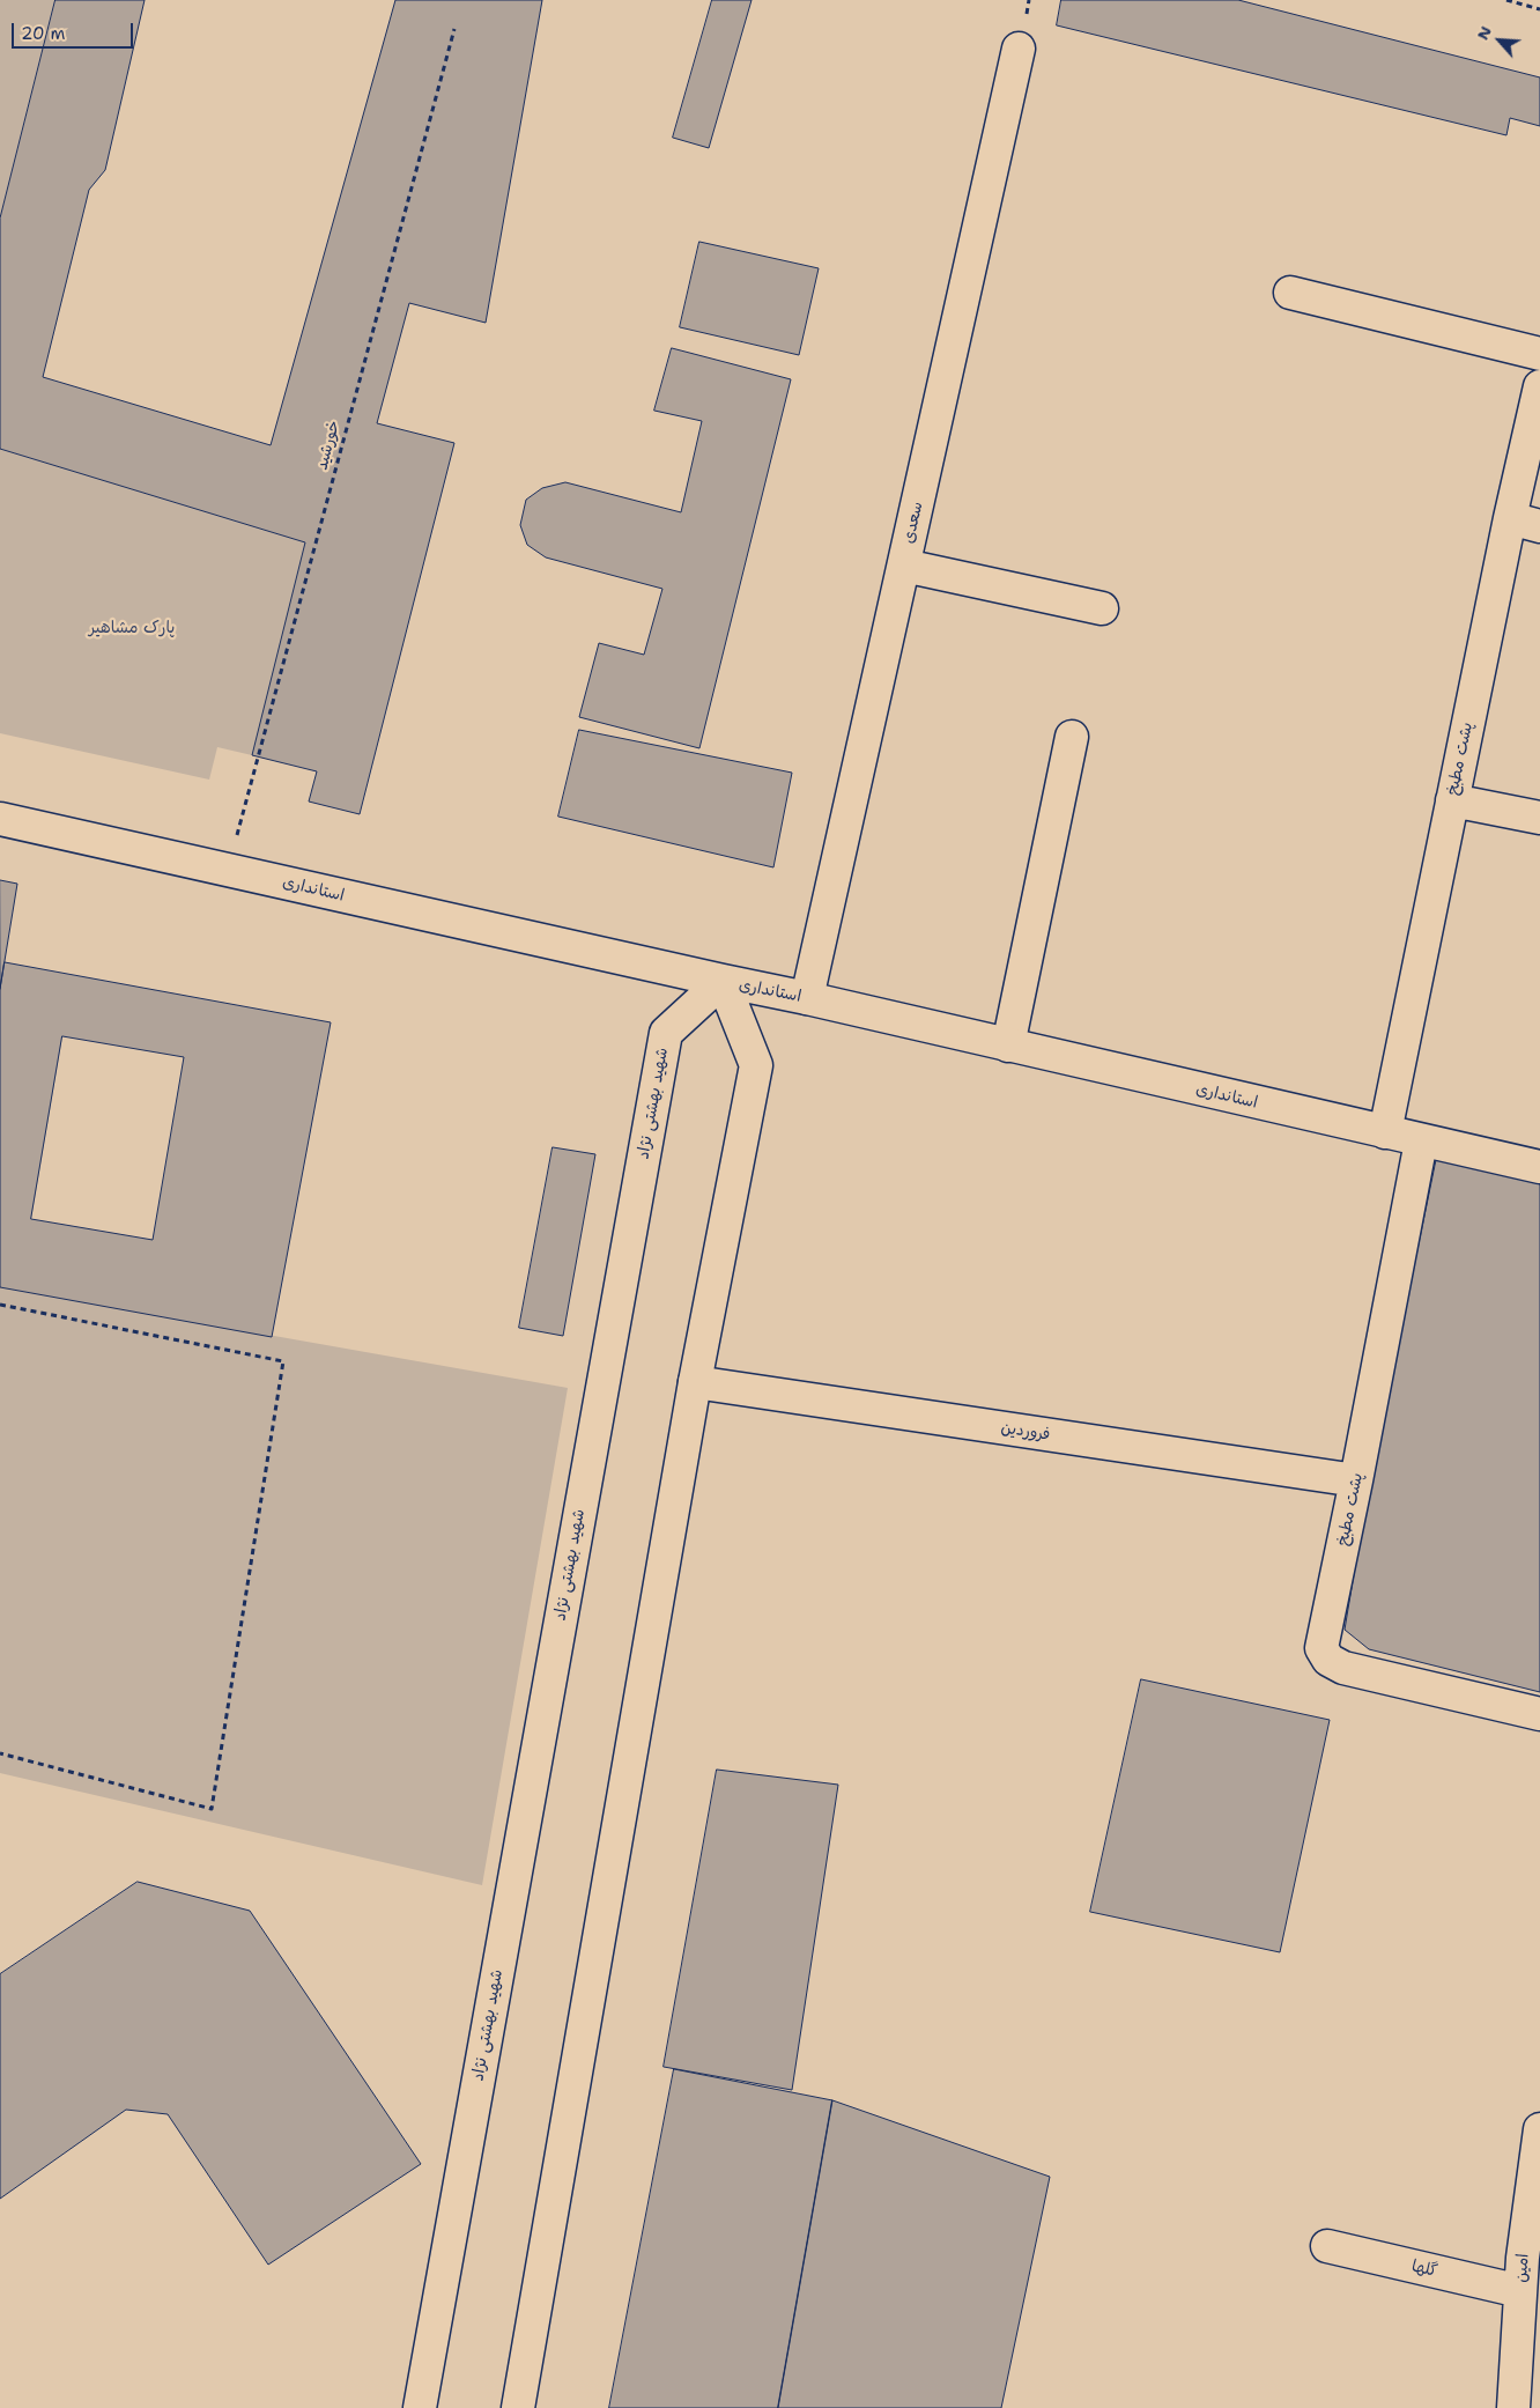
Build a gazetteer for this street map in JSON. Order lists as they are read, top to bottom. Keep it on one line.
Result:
{"streets":{"street":["سعدی","پشت مطبخ","استانداری","شهید بهشتی نژاد","فروردین","امین","گلها"],"path":["خورشید"]},"crossings":[["خورشید","استانداری"],["سعدی","استانداری"],["پشت مطبخ","استانداری"],["پشت مطبخ","فروردین"],["استانداری","شهید بهشتی نژاد"],["امین","گلها"]],"parks":["پارک مشاهیر"],"scale_bar":"20 m","north":"top left"}
